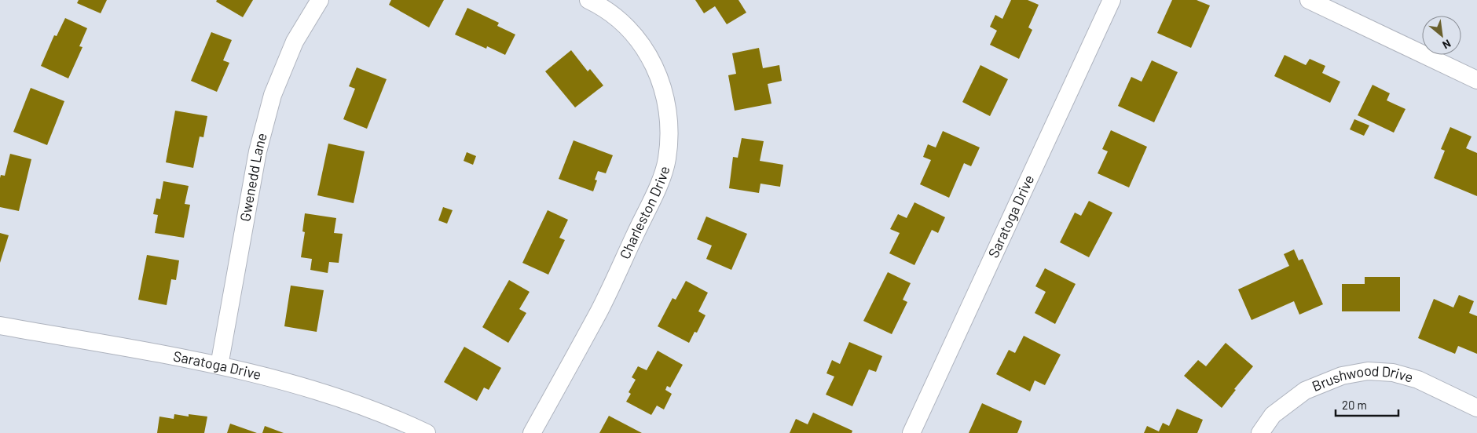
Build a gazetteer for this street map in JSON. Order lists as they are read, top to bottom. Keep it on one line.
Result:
{"streets":{"street":["Gwenedd Lane","Charleston Drive","Saratoga Drive","Brushwood Drive"]},"crossings":[["Gwenedd Lane","Saratoga Drive"]],"scale_bar":"20 m","north":"bottom right"}
